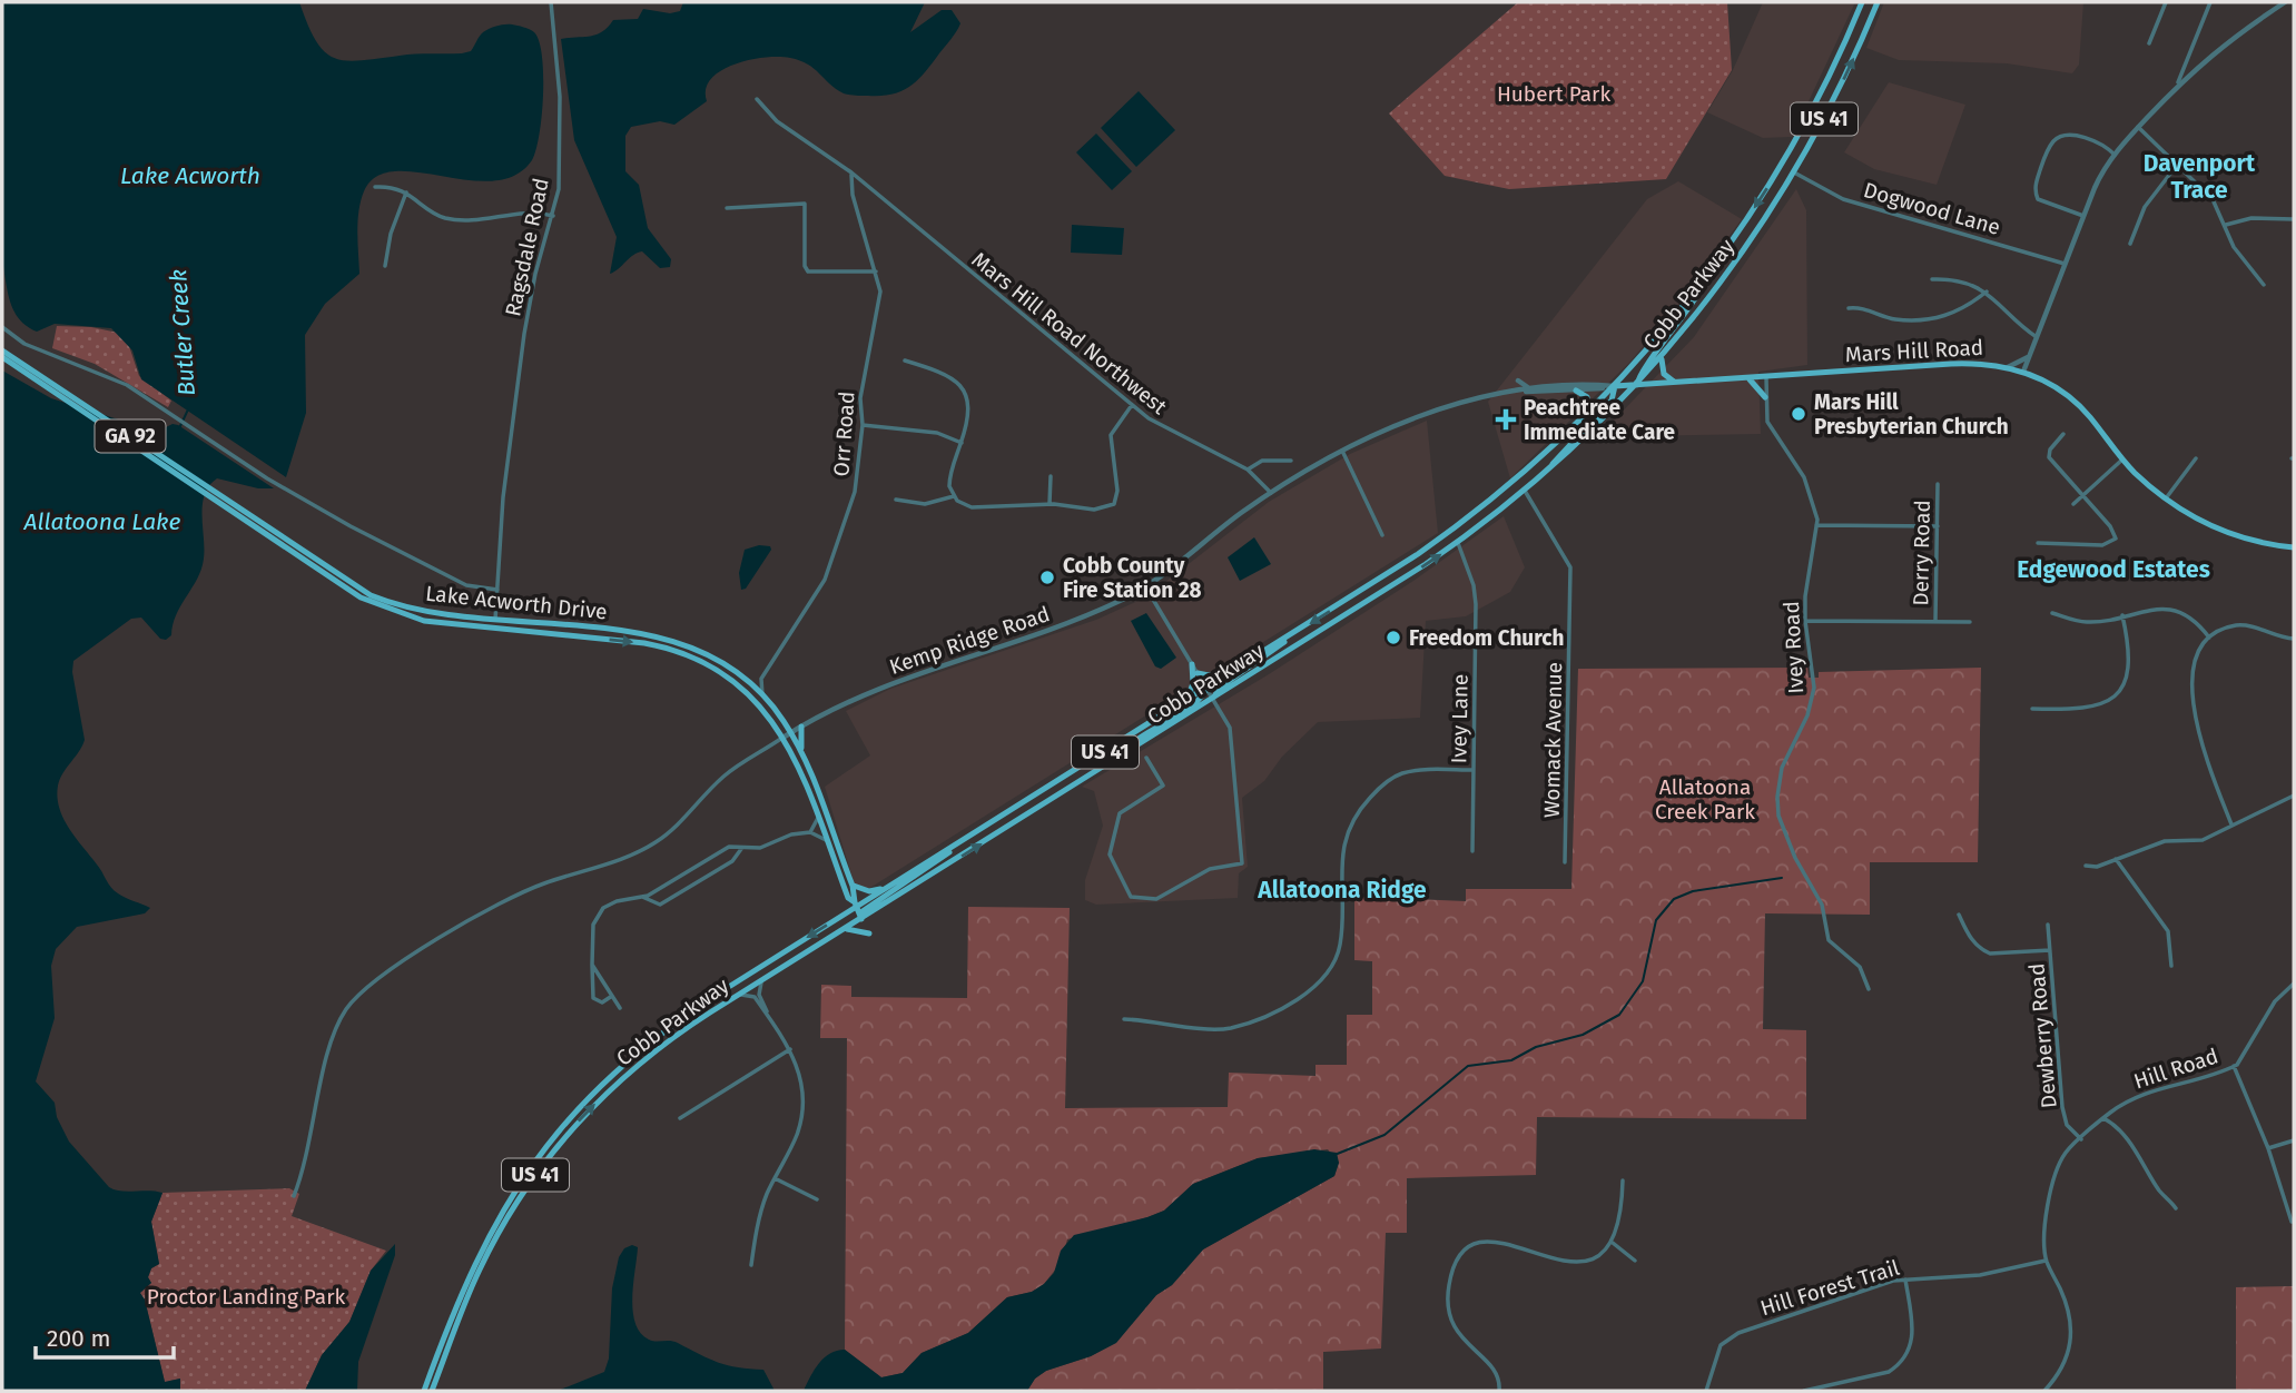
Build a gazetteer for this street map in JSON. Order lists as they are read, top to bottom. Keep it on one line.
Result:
{"streets":{"main road":["US 41","Cobb Parkway","Mars Hill Road","GA 92","Lake Acworth Drive"],"street":["Dogwood Lane","Ragsdale Road","Mars Hill Road Northwest","Orr Road","Derry Road","Kemp Ridge Road","Ivey Road","Ivey Lane","Womack Avenue","Dewberry Road","Hill Road","Hill Forest Trail"]},"crossings":[["Dogwood Lane","Cobb Parkway"],["Ragsdale Road","Lake Acworth Drive"],["Cobb Parkway","Mars Hill Road"],["Cobb Parkway","Lake Acworth Drive"],["Cobb Parkway","Ivey Lane"],["Cobb Parkway","Womack Avenue"],["Mars Hill Road Northwest","Orr Road"],["Mars Hill Road Northwest","Kemp Ridge Road"],["Mars Hill Road","Ivey Road"],["Lake Acworth Drive","Kemp Ridge Road"],["Dewberry Road","Hill Road"],["Hill Road","Hill Forest Trail"]],"districts":["Davenport Trace","Edgewood Estates","Allatoona Ridge"],"water":["Lake Acworth","Butler Creek","Allatoona Lake"],"parks":["Hubert Park","Allatoona Creek Park","Proctor Landing Park"],"places":{"other":["Mars Hill Presbyterian Church","Cobb County Fire Station 28","Freedom Church"],"health":["Peachtree Immediate Care"]},"scale_bar":"200 m"}
